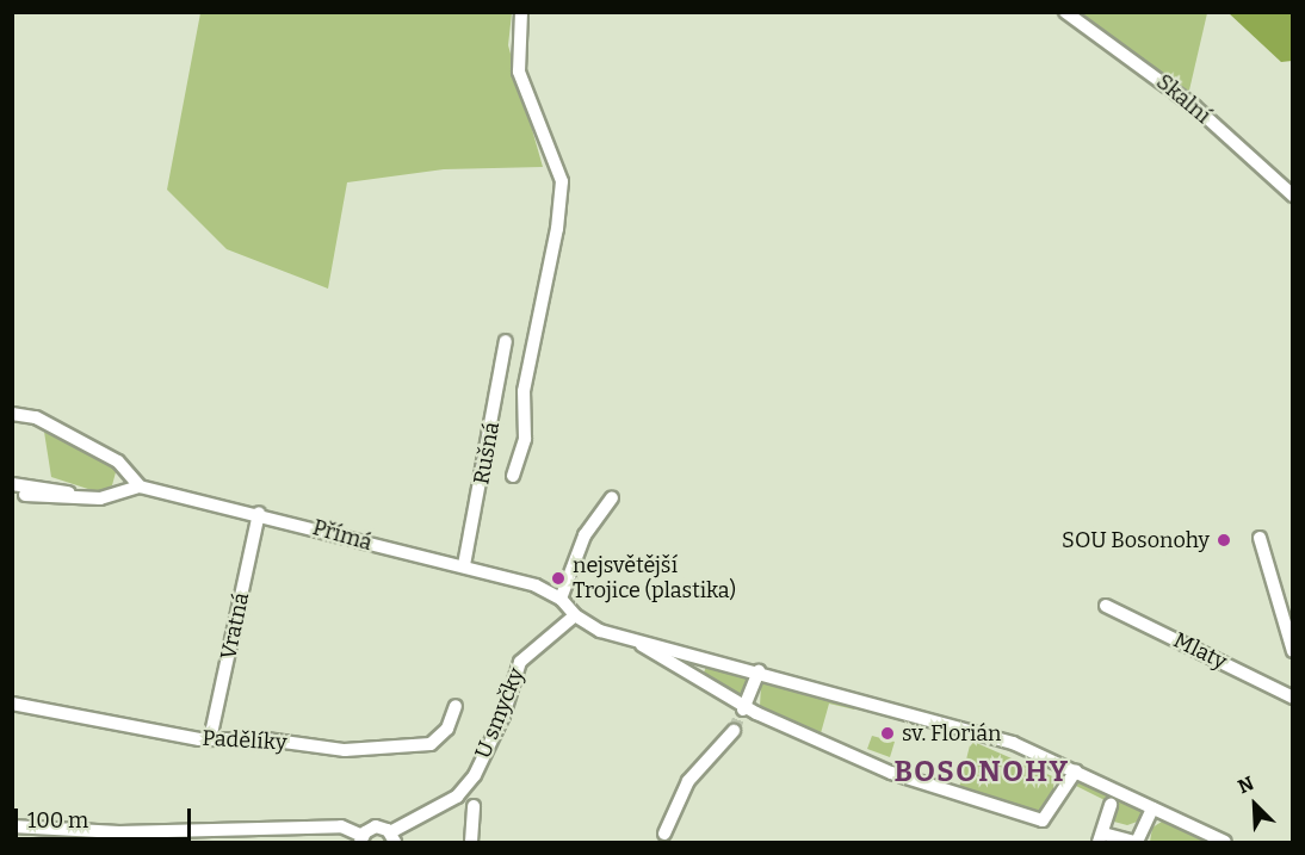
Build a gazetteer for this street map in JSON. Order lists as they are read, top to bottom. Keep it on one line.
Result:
{"streets":{"street":["Skalní","Rušná","Přímá","Vratná","Mlaty","U smyčky","Padělíky"]},"crossings":[["Rušná","Přímá"],["Přímá","Vratná"],["Přímá","U smyčky"],["Vratná","Padělíky"]],"districts":["BOSONOHY"],"places":["SOU Bosonohy","nejsvětější Trojice (plastika)","sv. Florián"],"scale_bar":"100 m","north":"top left"}
